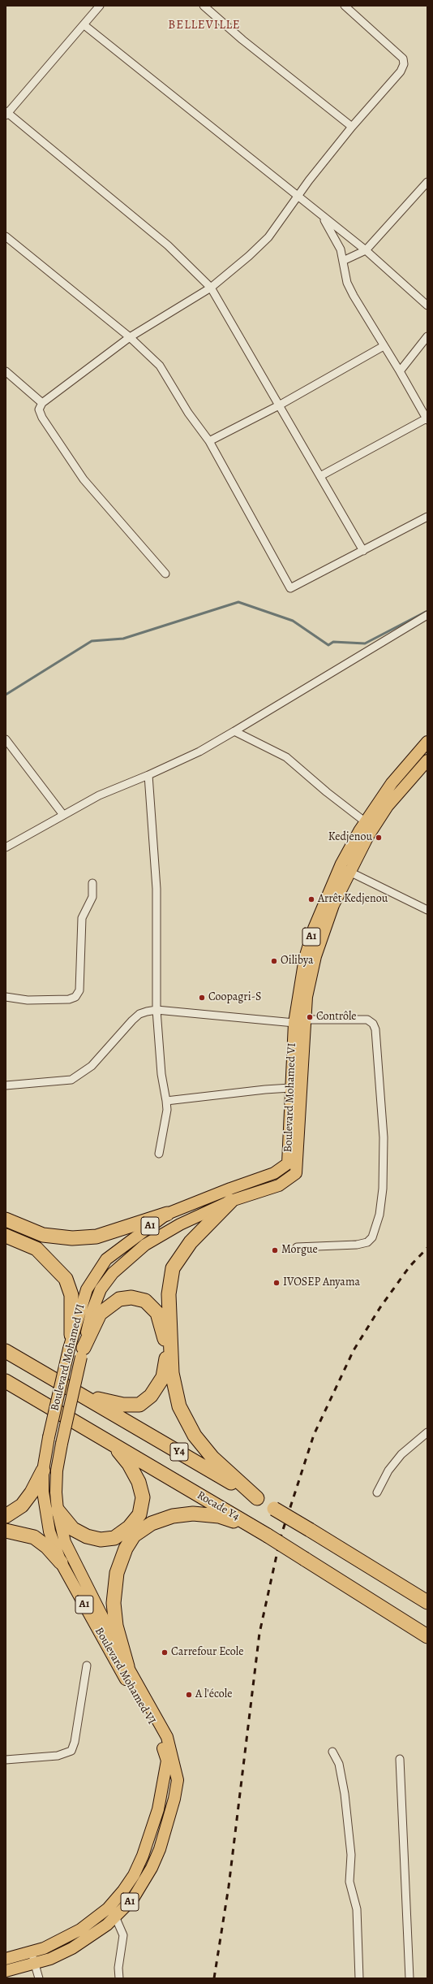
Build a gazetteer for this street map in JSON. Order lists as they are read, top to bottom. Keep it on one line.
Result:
{"streets":{"highway":["Y4","Rocade Y4"],"main road":["A1","Boulevard Mohamed VI"]},"districts":["BELLEVILLE"],"places":["Kedjenou","Arrêt Kedjenou","Oilibya","Coopagri-S","Contrôle","Morgue","IVOSEP Anyama","Carrefour Ecole","A l'école"]}
